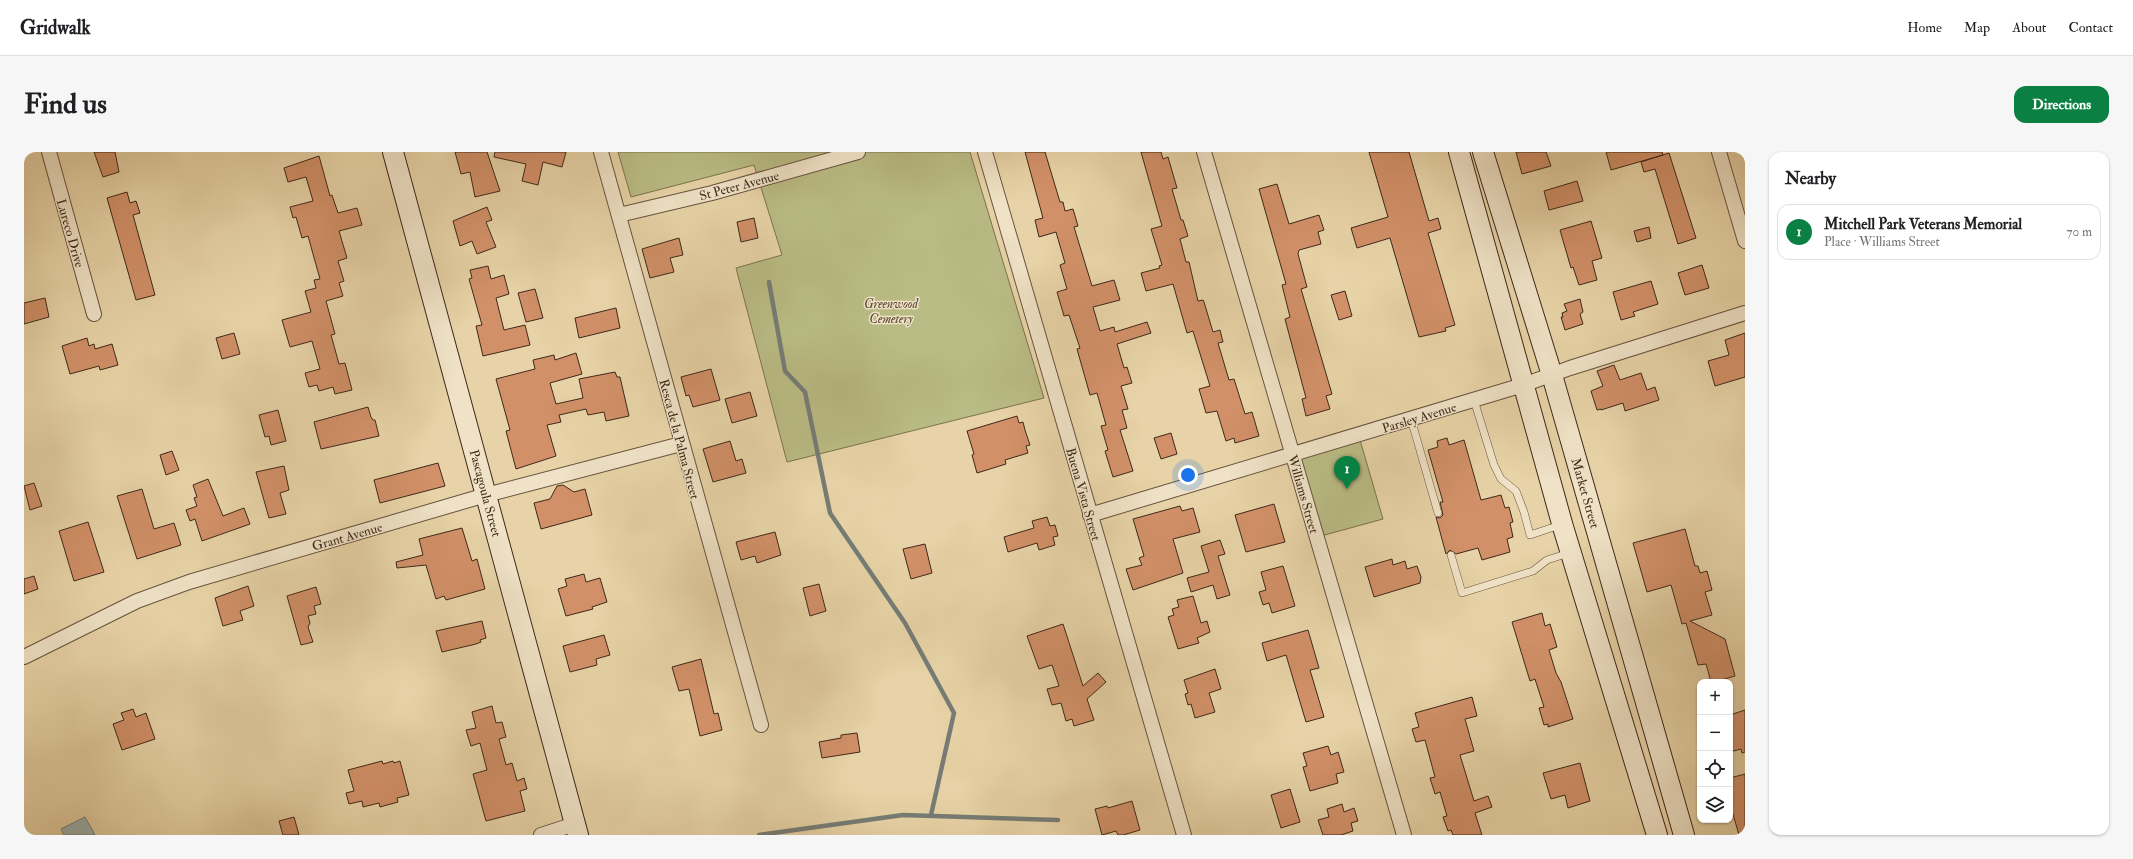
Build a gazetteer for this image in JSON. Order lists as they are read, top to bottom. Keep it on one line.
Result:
{"streets":{"street":["St Peter Avenue","Lureco Drive","Parsley Avenue","Resca de la Palma Street","Pascagoula Street","Market Street","Buena Vista Street","Williams Street","Grant Avenue"]},"crossings":[["St Peter Avenue","Resca de la Palma Street"],["Parsley Avenue","Market Street"],["Parsley Avenue","Buena Vista Street"],["Parsley Avenue","Williams Street"],["Resca de la Palma Street","Grant Avenue"],["Pascagoula Street","Grant Avenue"]],"parks":["Greenwood Cemetery"],"page":{"header":"Gridwalk","nav":["Home","Map","About","Contact"],"buttons":"Directions","title":"Find us","heading":"Nearby","list":[{"mark":"1","name":"Mitchell Park Veterans Memorial","note":"Place · Williams Street","value":"70 m"}],"pins":"1","map_buttons":["+","−"]}}
